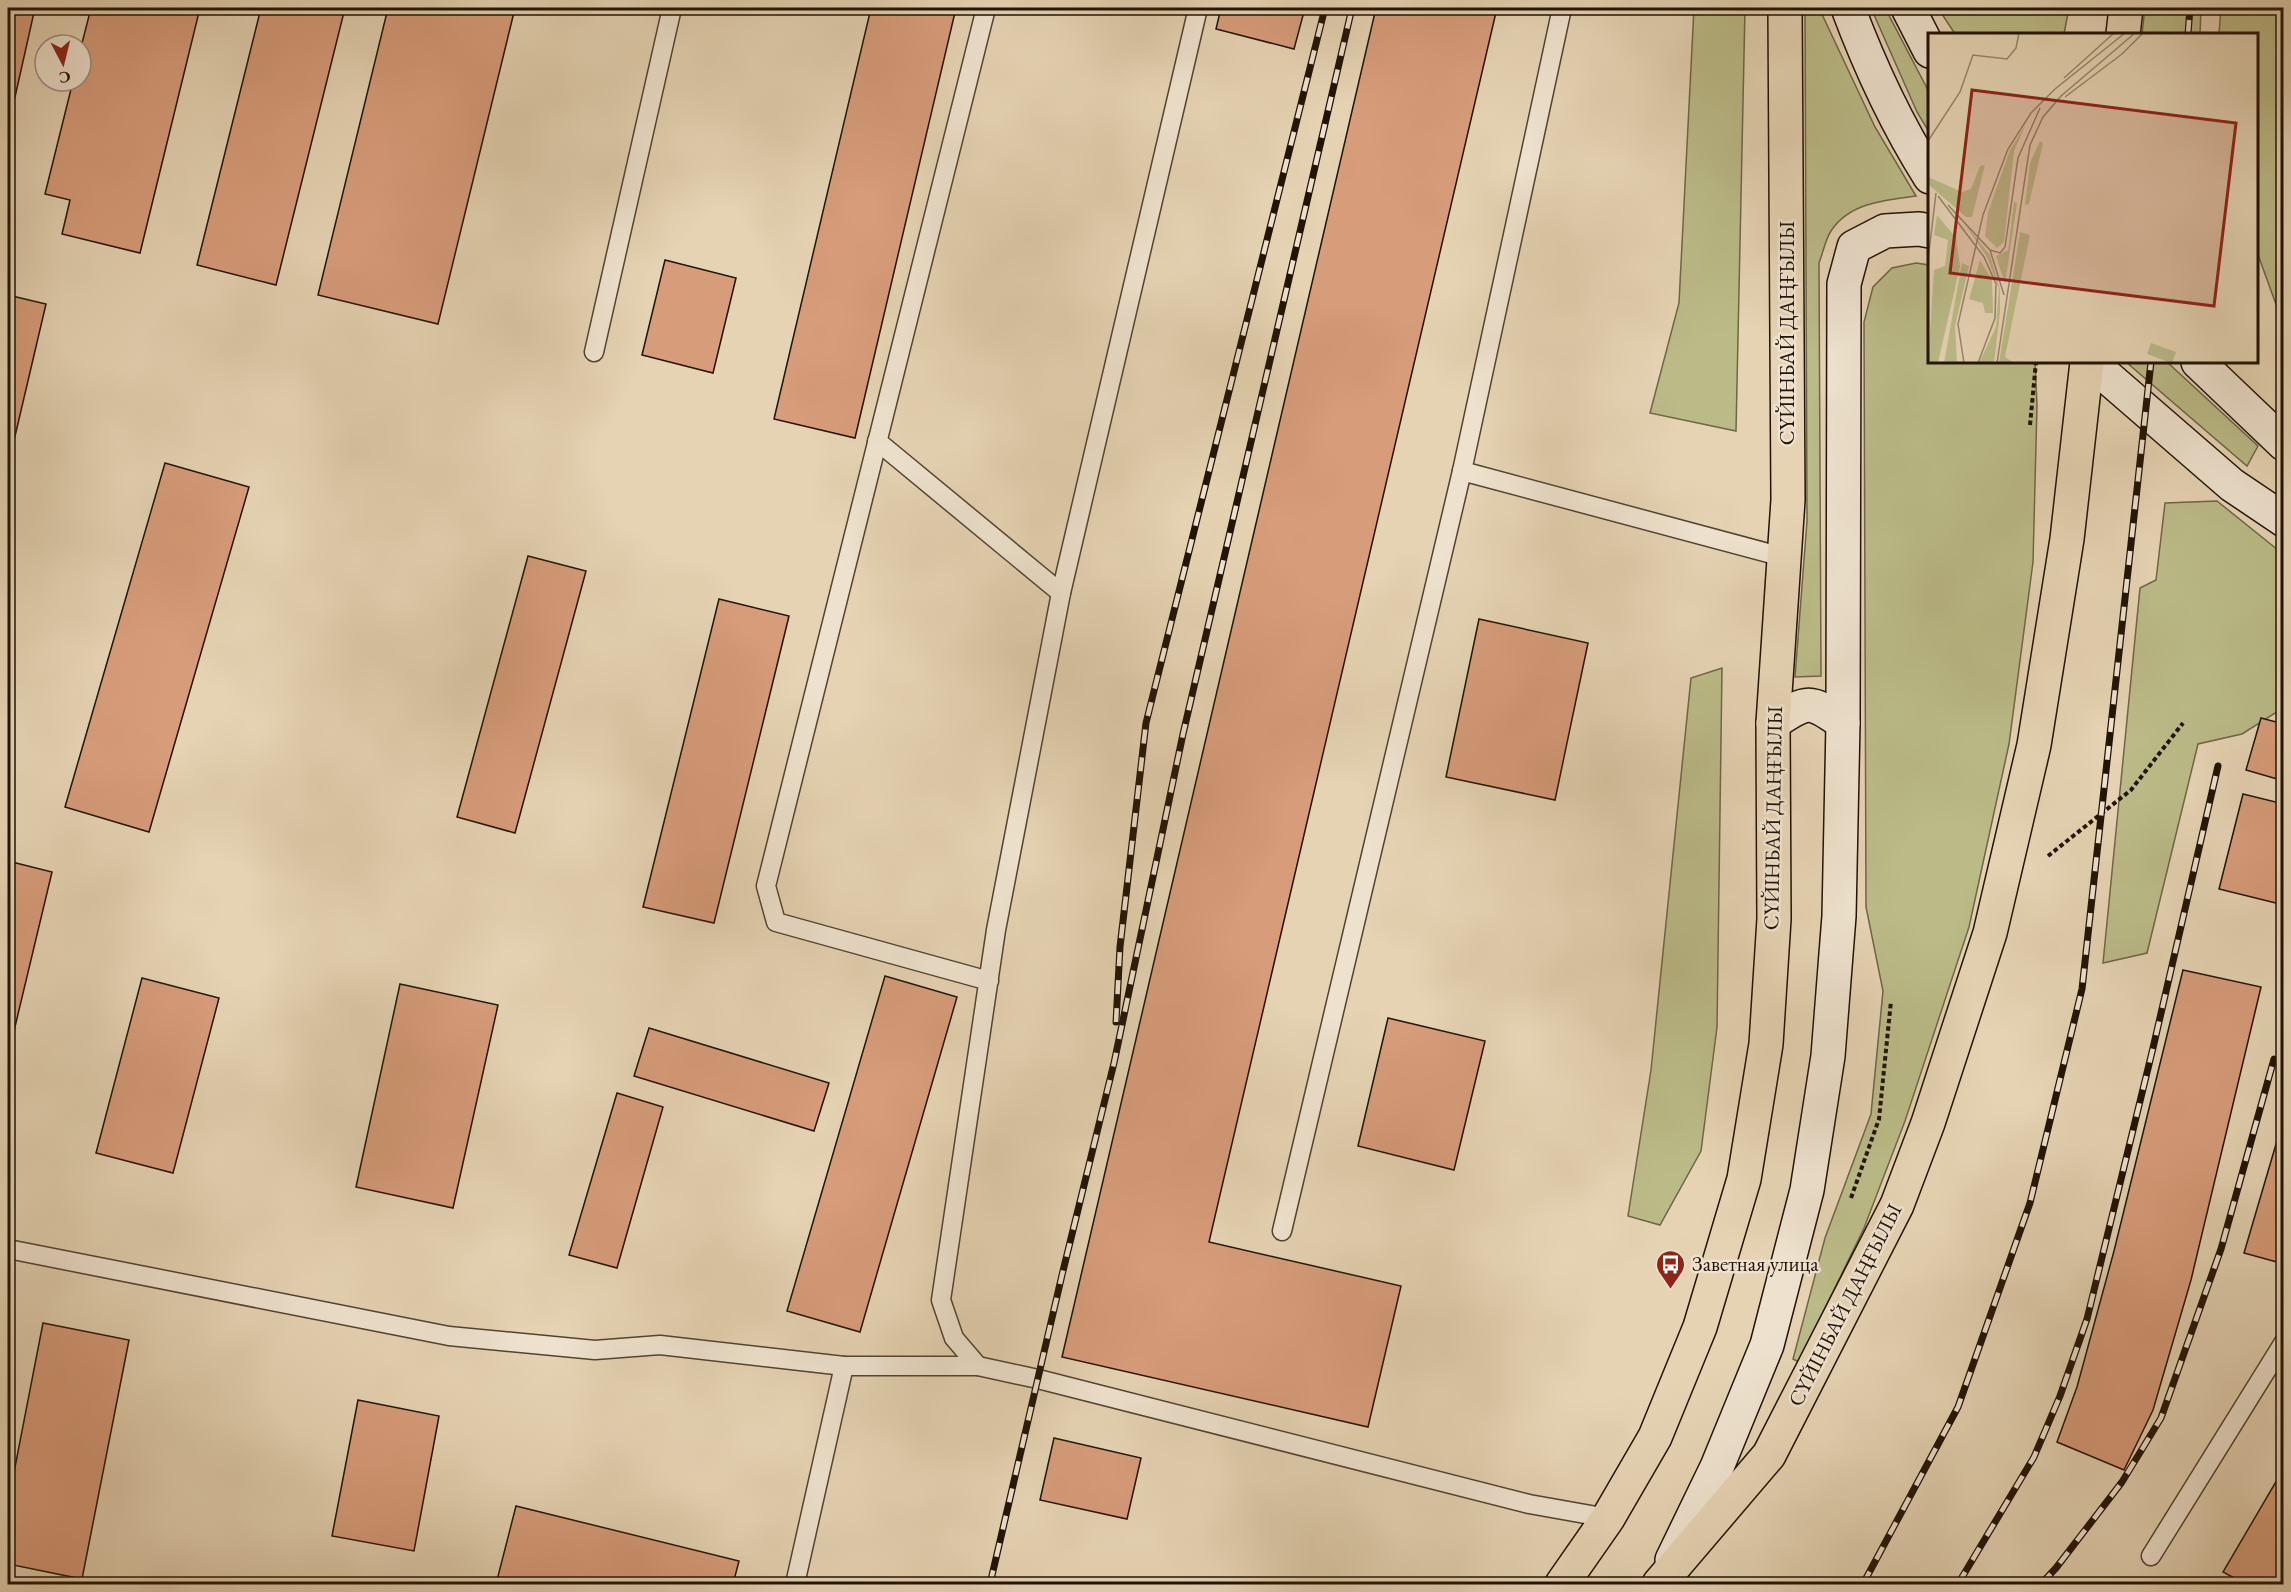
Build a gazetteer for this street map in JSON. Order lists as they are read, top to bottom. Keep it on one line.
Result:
{"streets":{"main road":["СҮЙІНБАЙ ДАҢҒЫЛЫ"]},"places":{"bus stop":["Заветная улица"]},"north":"bottom"}
